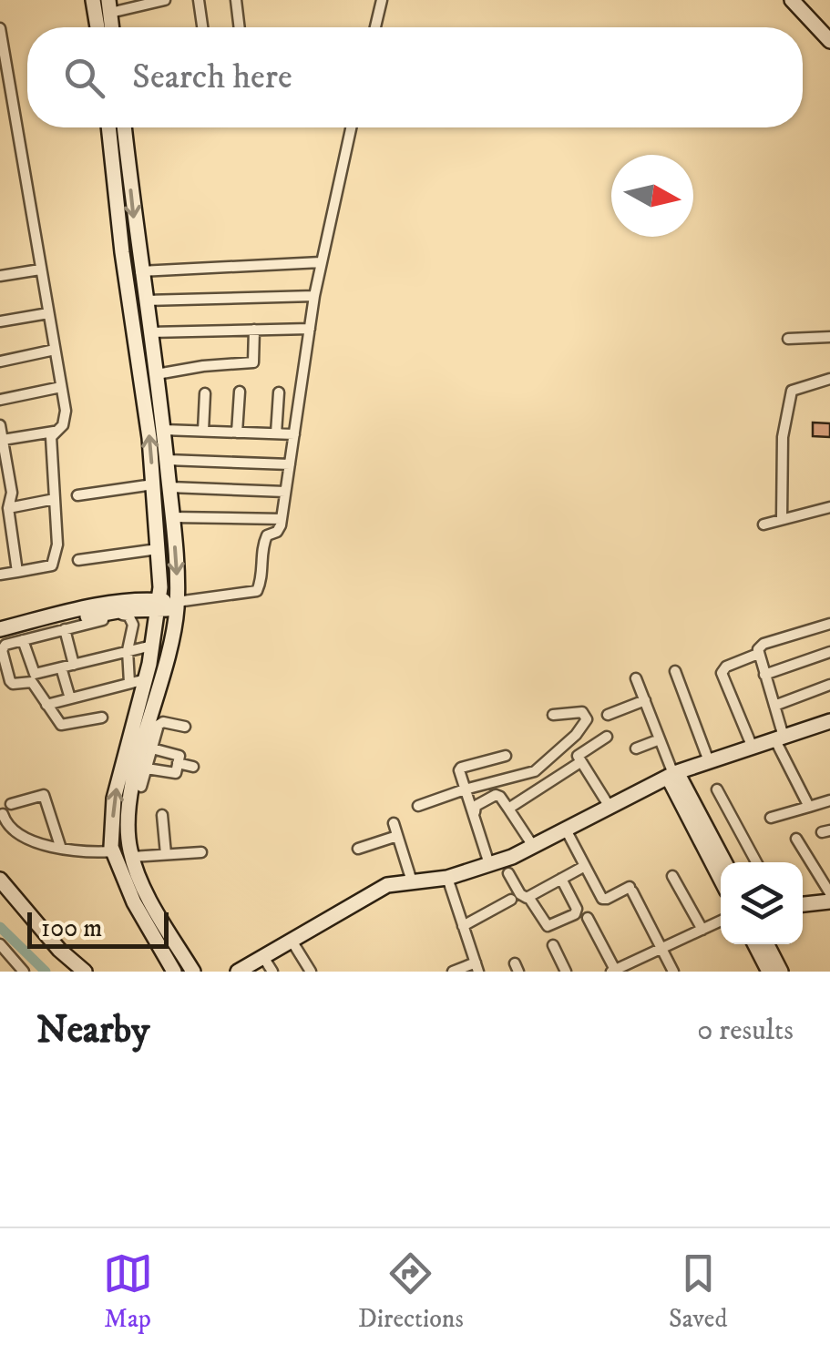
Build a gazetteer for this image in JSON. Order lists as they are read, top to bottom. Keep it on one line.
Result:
{"scale_bar":"100 m","north":"right","page":{"search":"Search here","scale":"100 m","heading":["Nearby","0 results"],"nav":["Map","Directions","Saved"]}}
